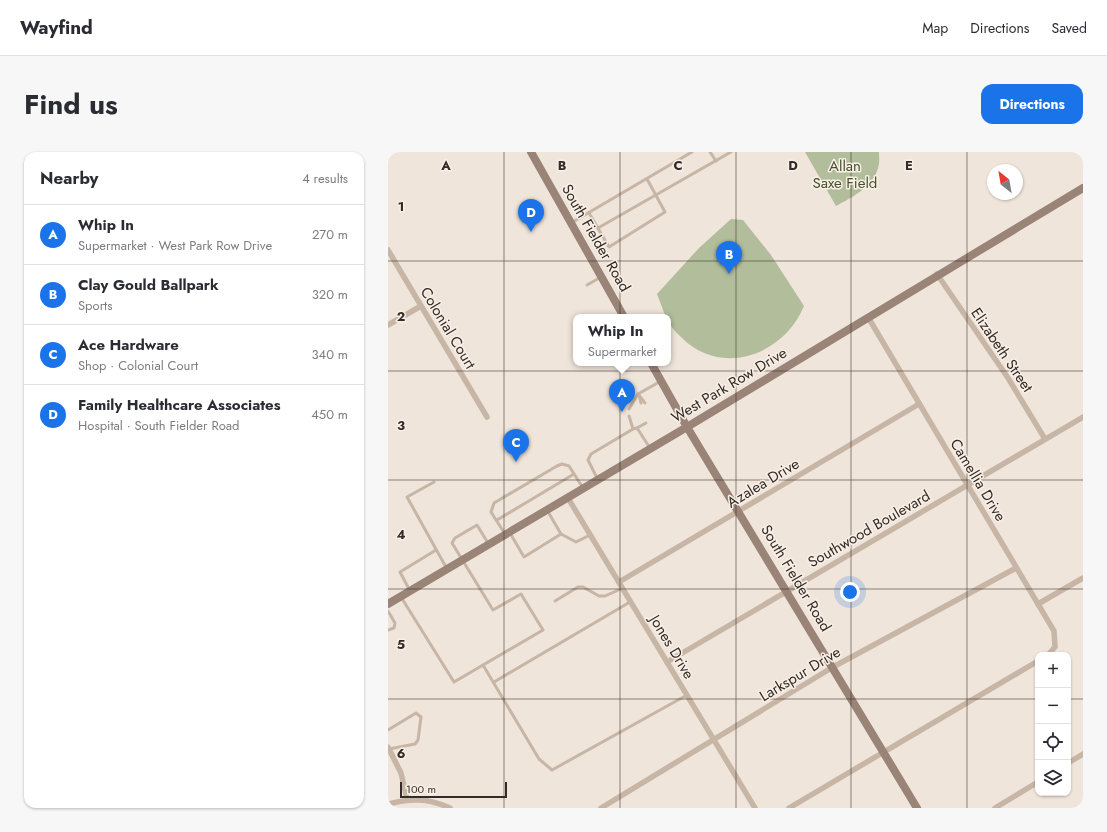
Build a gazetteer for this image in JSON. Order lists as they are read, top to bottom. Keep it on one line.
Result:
{"streets":{"main road":["South Fielder Road","West Park Row Drive"],"street":["Colonial Court","Elizabeth Street","Camellia Drive","Azalea Drive","Southwood Boulevard","Jones Drive","Larkspur Drive"]},"crossings":[["South Fielder Road","West Park Row Drive"],["South Fielder Road","Azalea Drive"],["South Fielder Road","Southwood Boulevard"],["South Fielder Road","Larkspur Drive"],["Elizabeth Street","West Park Row Drive"],["Elizabeth Street","Southwood Boulevard"],["West Park Row Drive","Camellia Drive"],["West Park Row Drive","Jones Drive"],["Camellia Drive","Azalea Drive"],["Camellia Drive","Southwood Boulevard"],["Camellia Drive","Larkspur Drive"],["Azalea Drive","Jones Drive"],["Southwood Boulevard","Jones Drive"],["Jones Drive","Larkspur Drive"]],"parks":["Allan Saxe Field"],"scale_bar":"100 m","north":"top left","page":{"header":"Wayfind","nav":["Map","Directions","Saved"],"title":"Find us","buttons":"Directions","heading":["Nearby","4 results"],"pins":["D","B","A","C"],"list":[{"mark":"A","name":"Whip In","note":"Supermarket · West Park Row Drive","value":"270 m"},{"mark":"B","name":"Clay Gould Ballpark","note":"Sports","value":"320 m"},{"mark":"C","name":"Ace Hardware","note":"Shop · Colonial Court","value":"340 m"},{"mark":"D","name":"Family Healthcare Associates","note":"Hospital · South Fielder Road","value":"450 m"}],"popup":["Whip In","Supermarket"],"map_buttons":["+","−"],"scale":"100 m"},"grid":{"columns":["A","B","C","D","E"],"rows":["1","2","3","4","5","6"]}}
